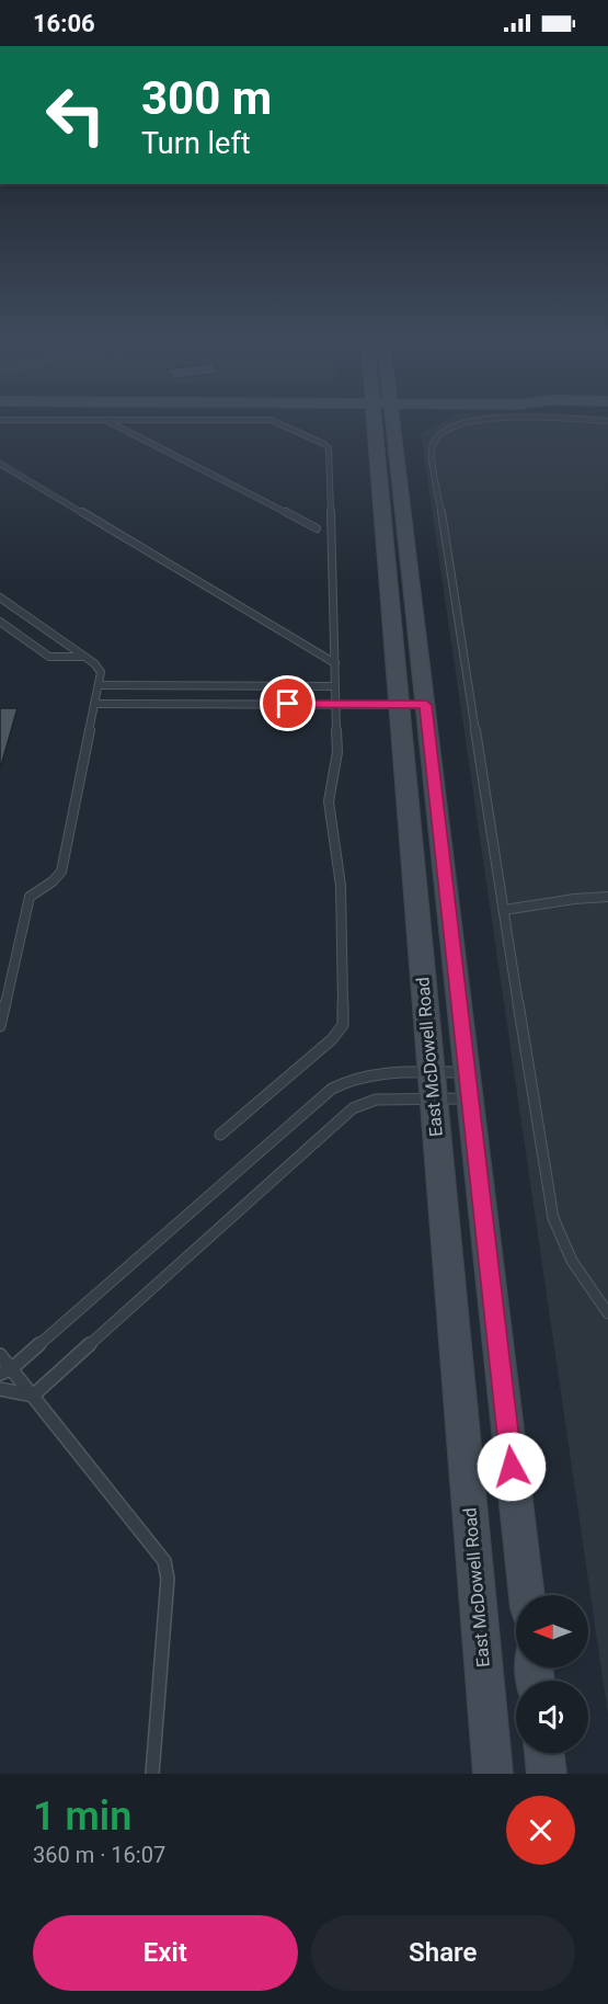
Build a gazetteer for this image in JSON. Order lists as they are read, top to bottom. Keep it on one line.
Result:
{"streets":{"main road":["East McDowell Road"]},"north":"left","page":{"status":"16:06","turn":["300 m","Turn left"],"heading":["1 min","360 m · 16:07"],"buttons":["Exit","Share"]}}
